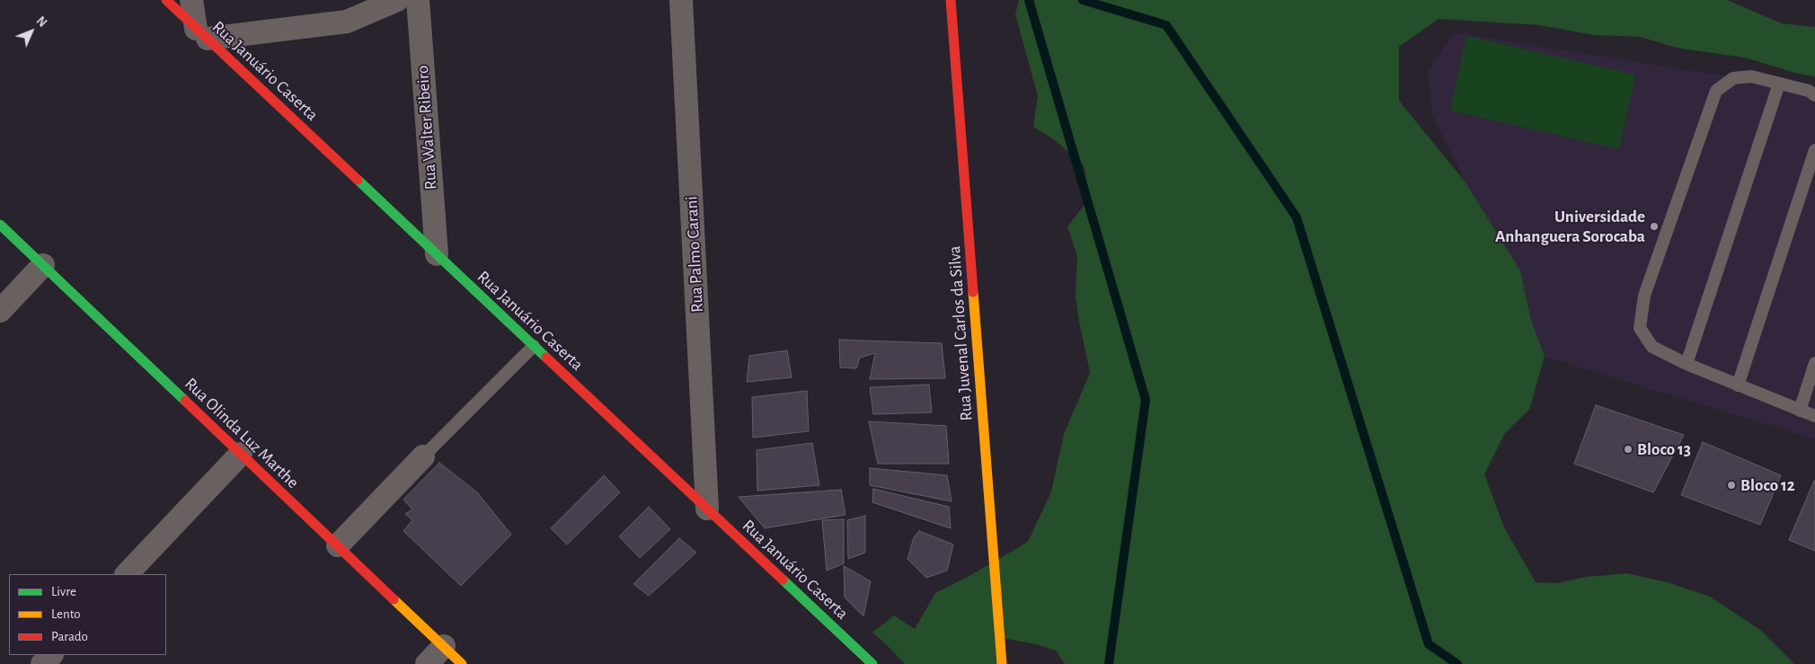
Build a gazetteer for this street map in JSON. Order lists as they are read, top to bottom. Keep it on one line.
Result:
{"streets":{"street":["Rua Januário Caserta","Rua Walter Ribeiro","Rua Palmo Carani","Rua Juvenal Carlos da Silva","Rua Olinda Luz Marthe"]},"crossings":[["Rua Januário Caserta","Rua Walter Ribeiro"],["Rua Januário Caserta","Rua Palmo Carani"]],"places":["Universidade Anhanguera Sorocaba","Bloco 13","Bloco 12"],"legend":["Livre","Lento","Parado"],"north":"top right"}
